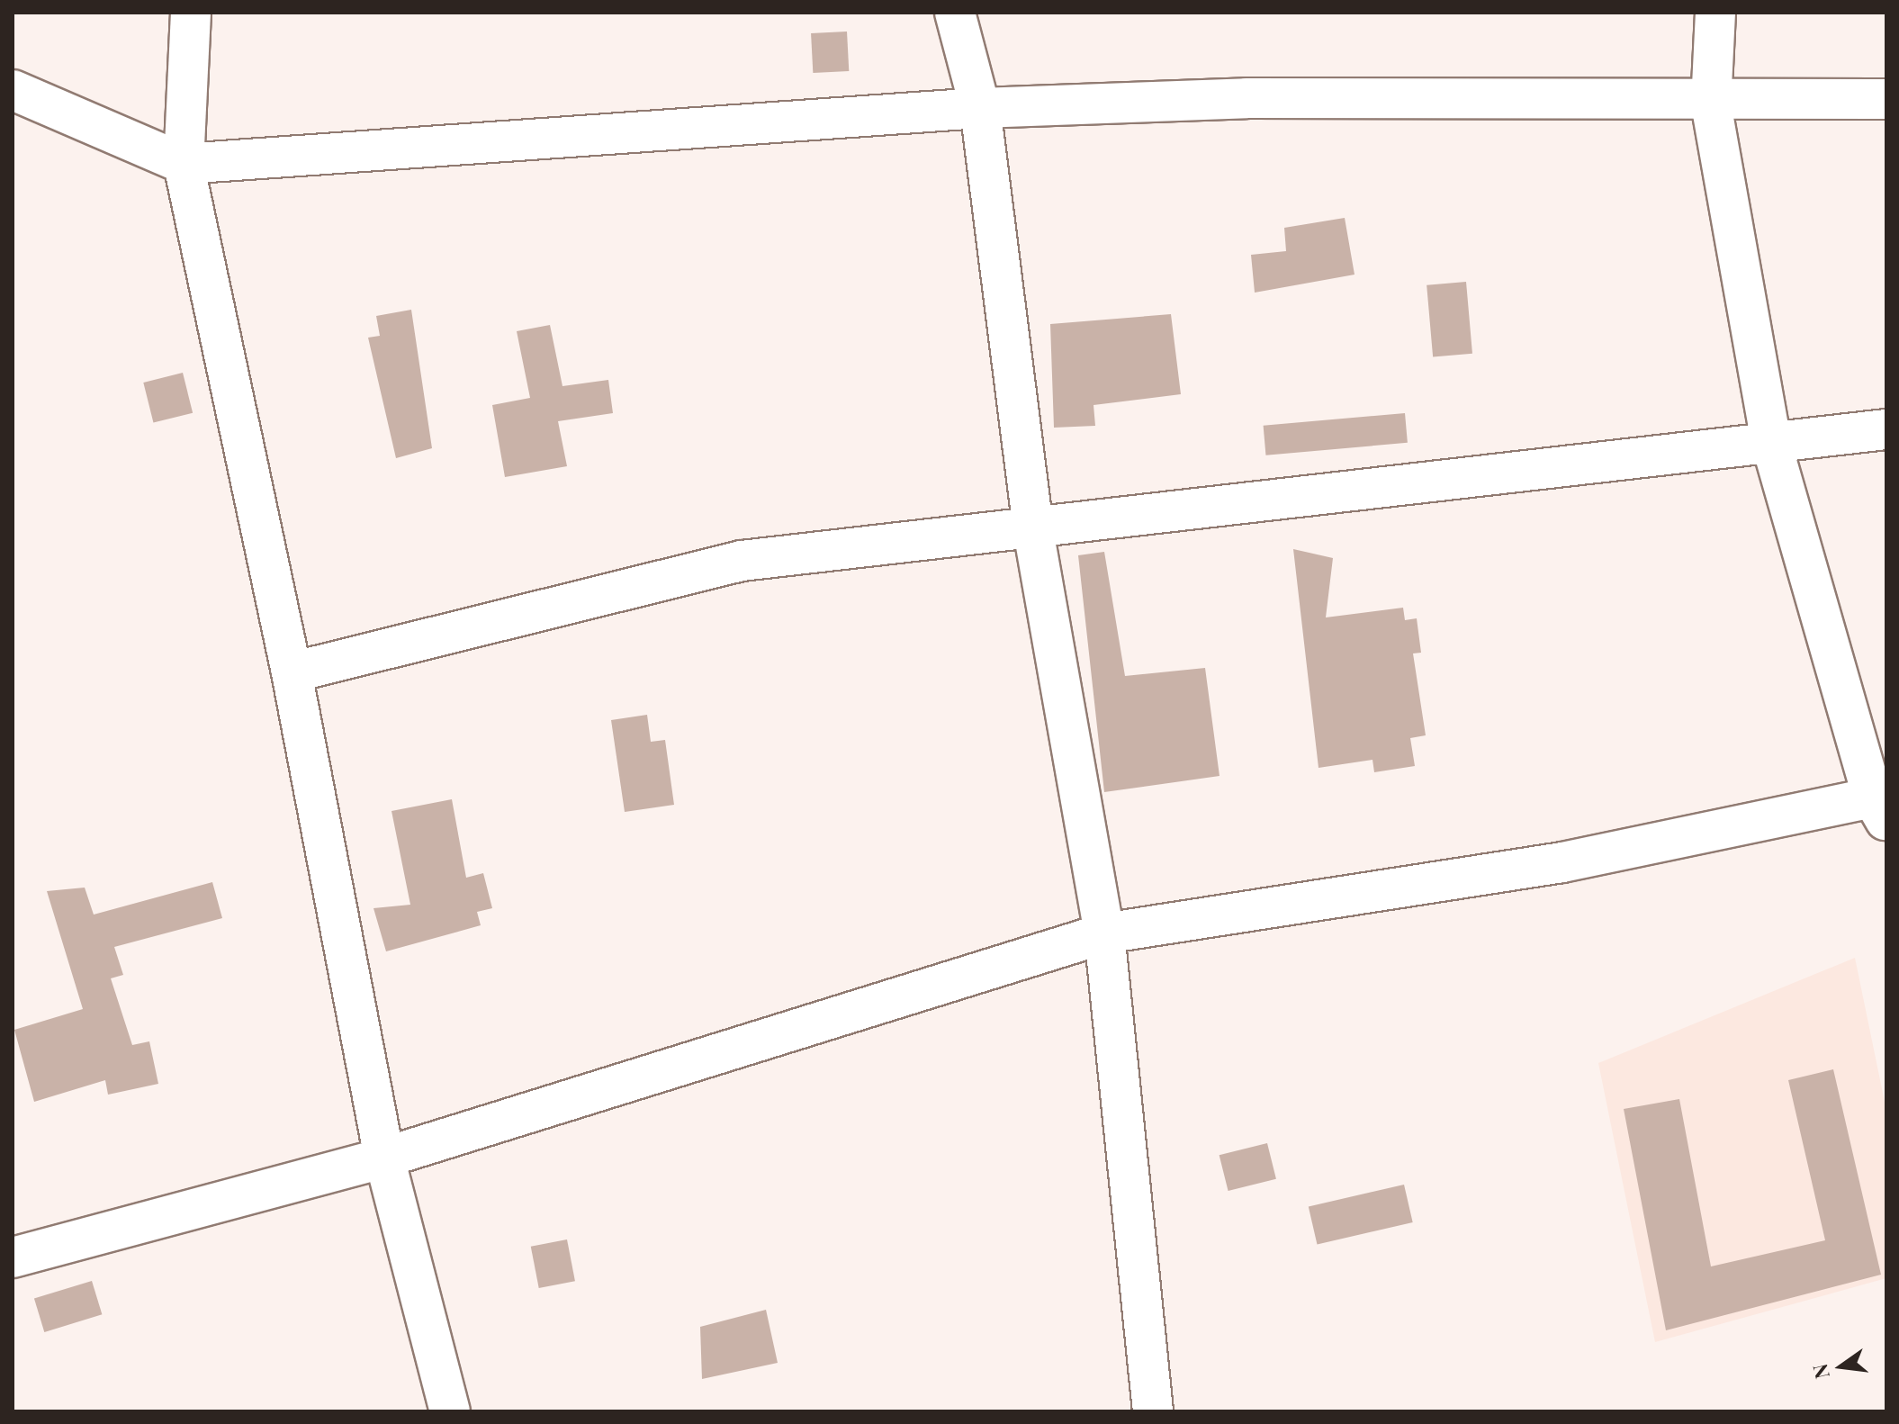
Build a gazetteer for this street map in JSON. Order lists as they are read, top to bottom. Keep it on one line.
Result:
{"north":"left"}
